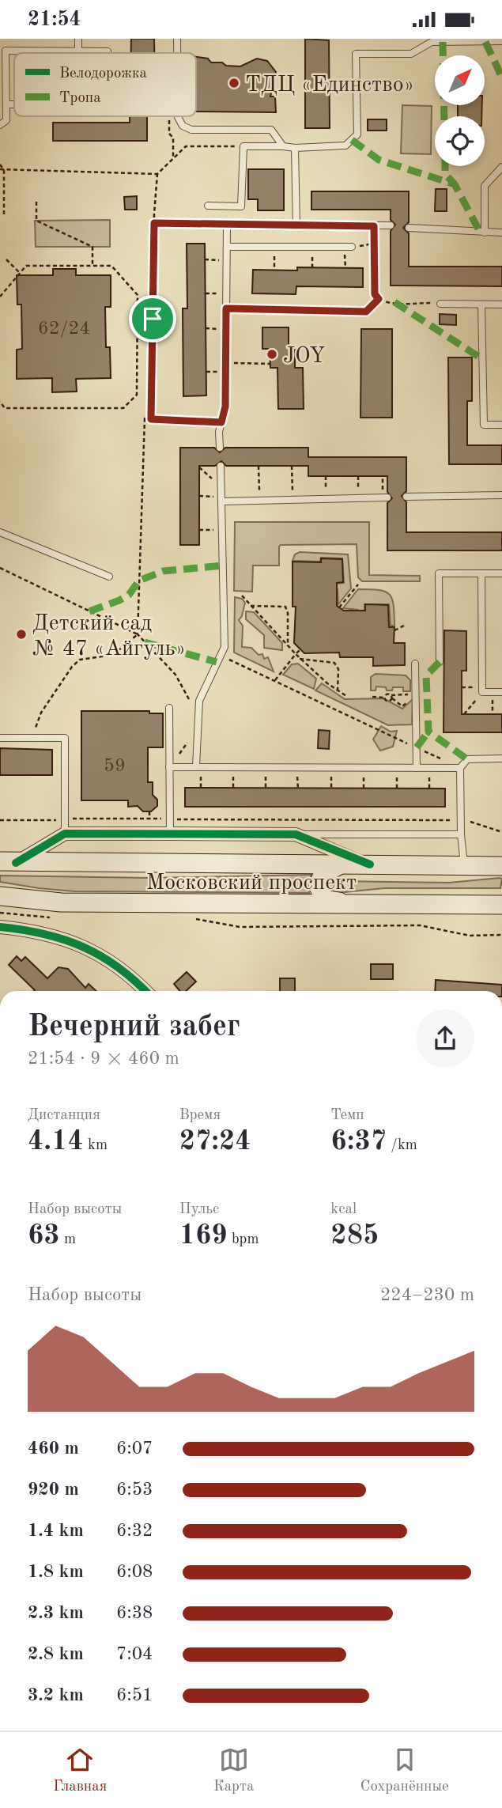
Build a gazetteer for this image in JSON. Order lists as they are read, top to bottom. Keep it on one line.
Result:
{"streets":{"main road":["Московский проспект"]},"places":["ТДЦ «Единство»","JOY","Детский сад № 47 «Айгуль»"],"house_numbers":["62/24","59"],"legend":["Велодорожка","Тропа"],"north":"top right","page":{"status":"21:54","heading":["Вечерний забег","21:54 · 9 × 460 m"],"stats":[["Дистанция","4.14 km"],["Время","27:24"],["Темп","6:37 /km"],["Набор высоты","63 m"],["Пульс","169 bpm"],["kcal","285"]],"chart":["Набор высоты","224–230 m"],"list":[{"name":"460 m","note":"6:07"},{"name":"920 m","note":"6:53"},{"name":"1.4 km","note":"6:32"},{"name":"1.8 km","note":"6:08"},{"name":"2.3 km","note":"6:38"},{"name":"2.8 km","note":"7:04"},{"name":"3.2 km","note":"6:51"}],"tabs":["Главная","Карта","Сохранённые"]}}
